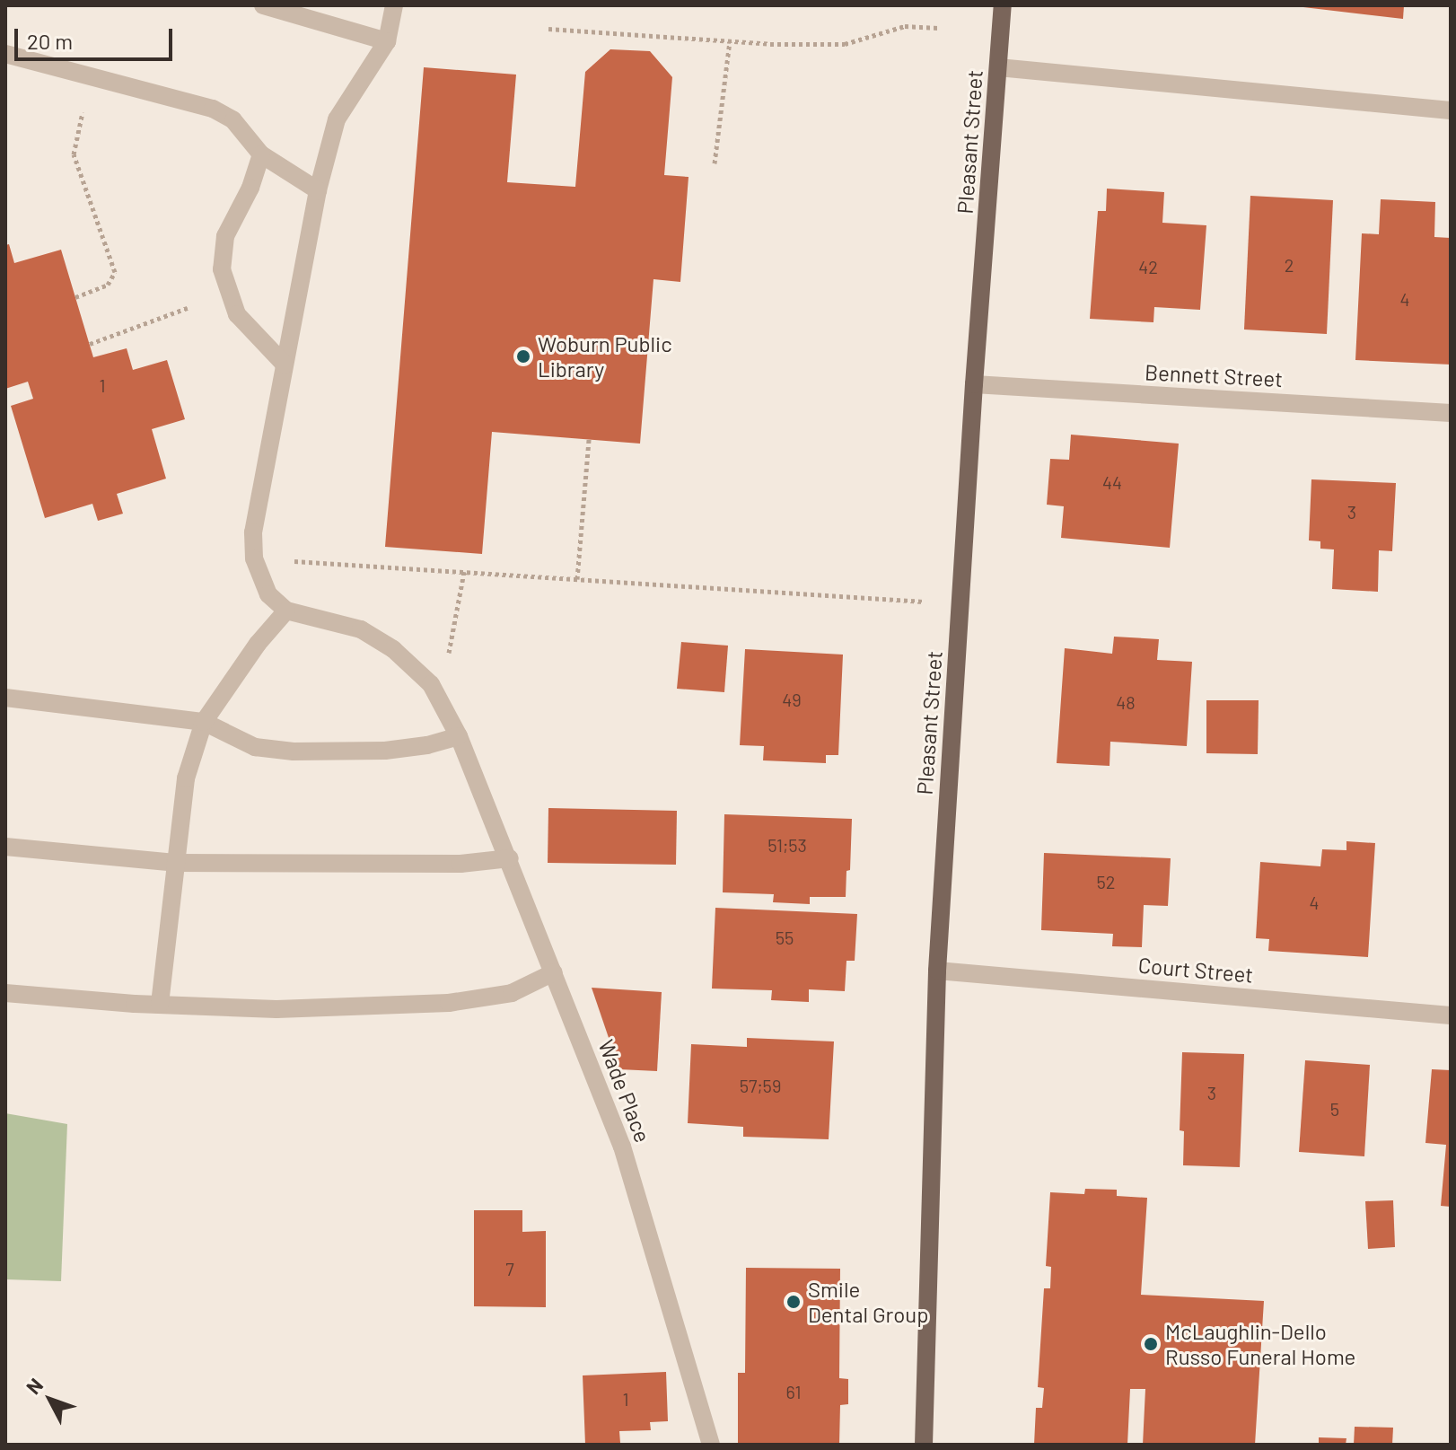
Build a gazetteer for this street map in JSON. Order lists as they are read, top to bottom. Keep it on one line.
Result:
{"streets":{"main road":["Pleasant Street"],"street":["Bennett Street","Court Street","Wade Place"]},"crossings":[["Pleasant Street","Bennett Street"],["Pleasant Street","Court Street"]],"places":["Woburn Public Library","Smile Dental Group","McLaughlin-Dello Russo Funeral Home"],"house_numbers":["2","42","4","1","44","3","49","48","51;53","52","4","55","57;59","3","5","7","61","1"],"scale_bar":"20 m","north":"top left"}
